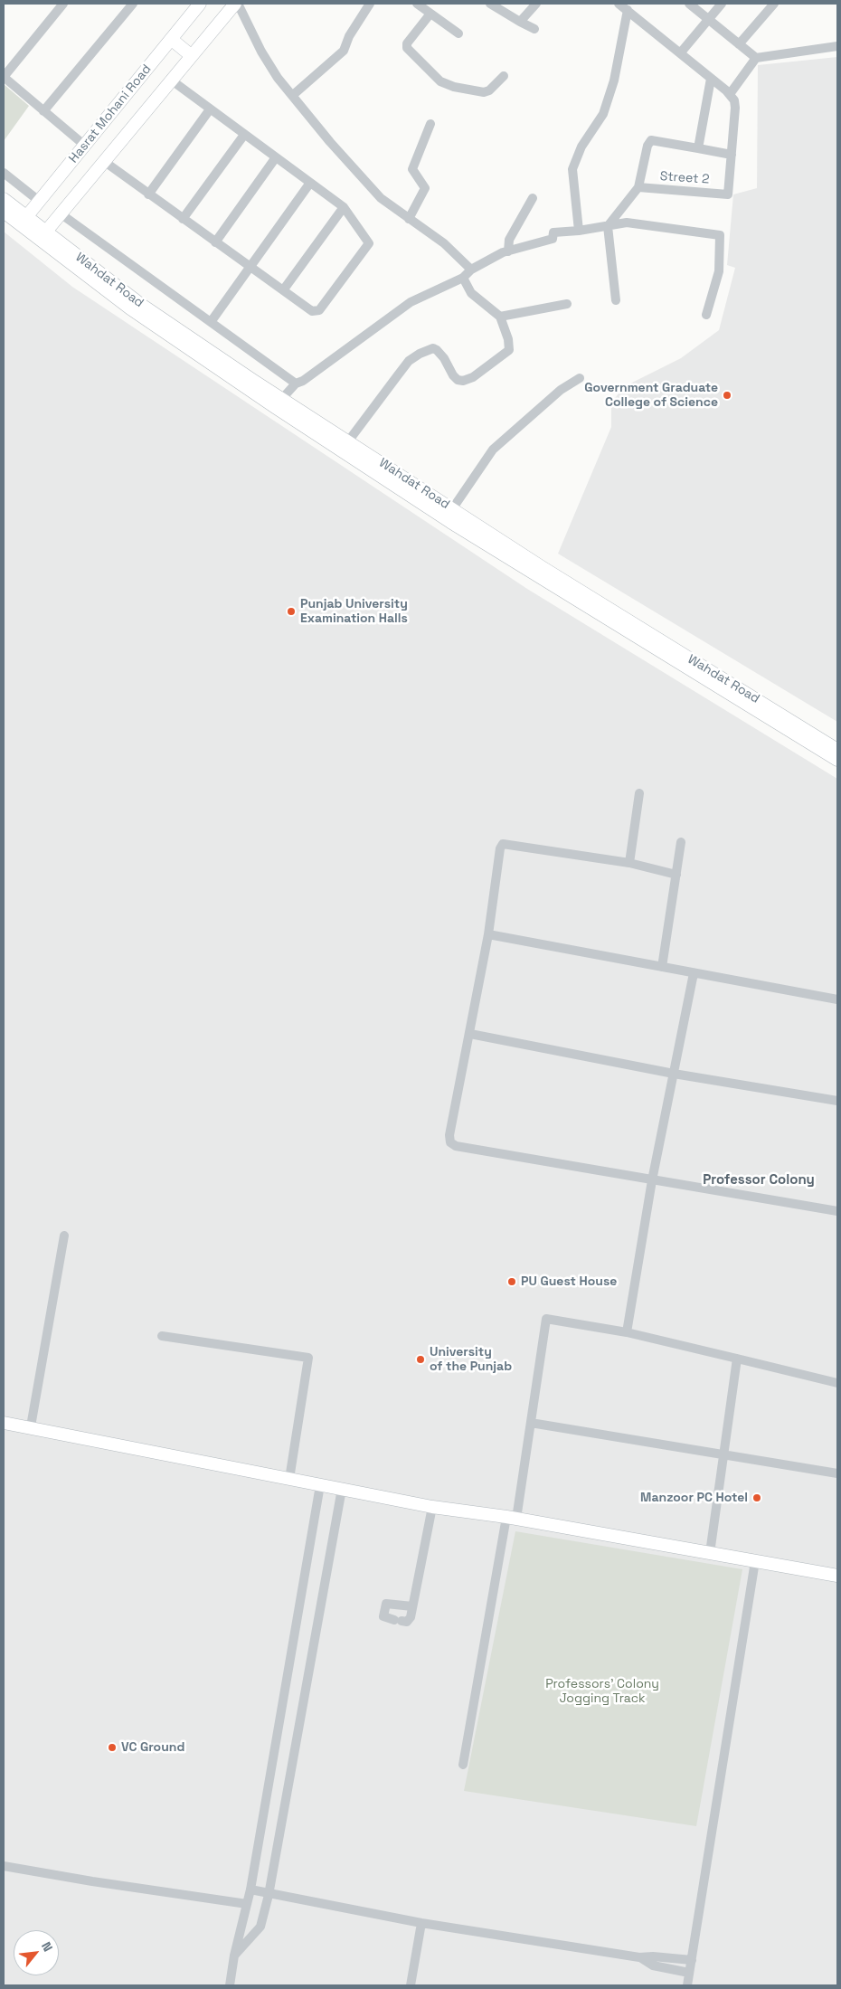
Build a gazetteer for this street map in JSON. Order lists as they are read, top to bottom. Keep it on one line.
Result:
{"streets":{"main road":["Hasrat Mohani Road","Wahdat Road"],"street":["Street 2"]},"crossings":[["Hasrat Mohani Road","Wahdat Road"]],"districts":["Professor Colony"],"parks":["Professors' Colony Jogging Track"],"places":["Government Graduate College of Science","Punjab University Examination Halls","PU Guest House","University of the Punjab","Manzoor PC Hotel","VC Ground"],"north":"top right"}
